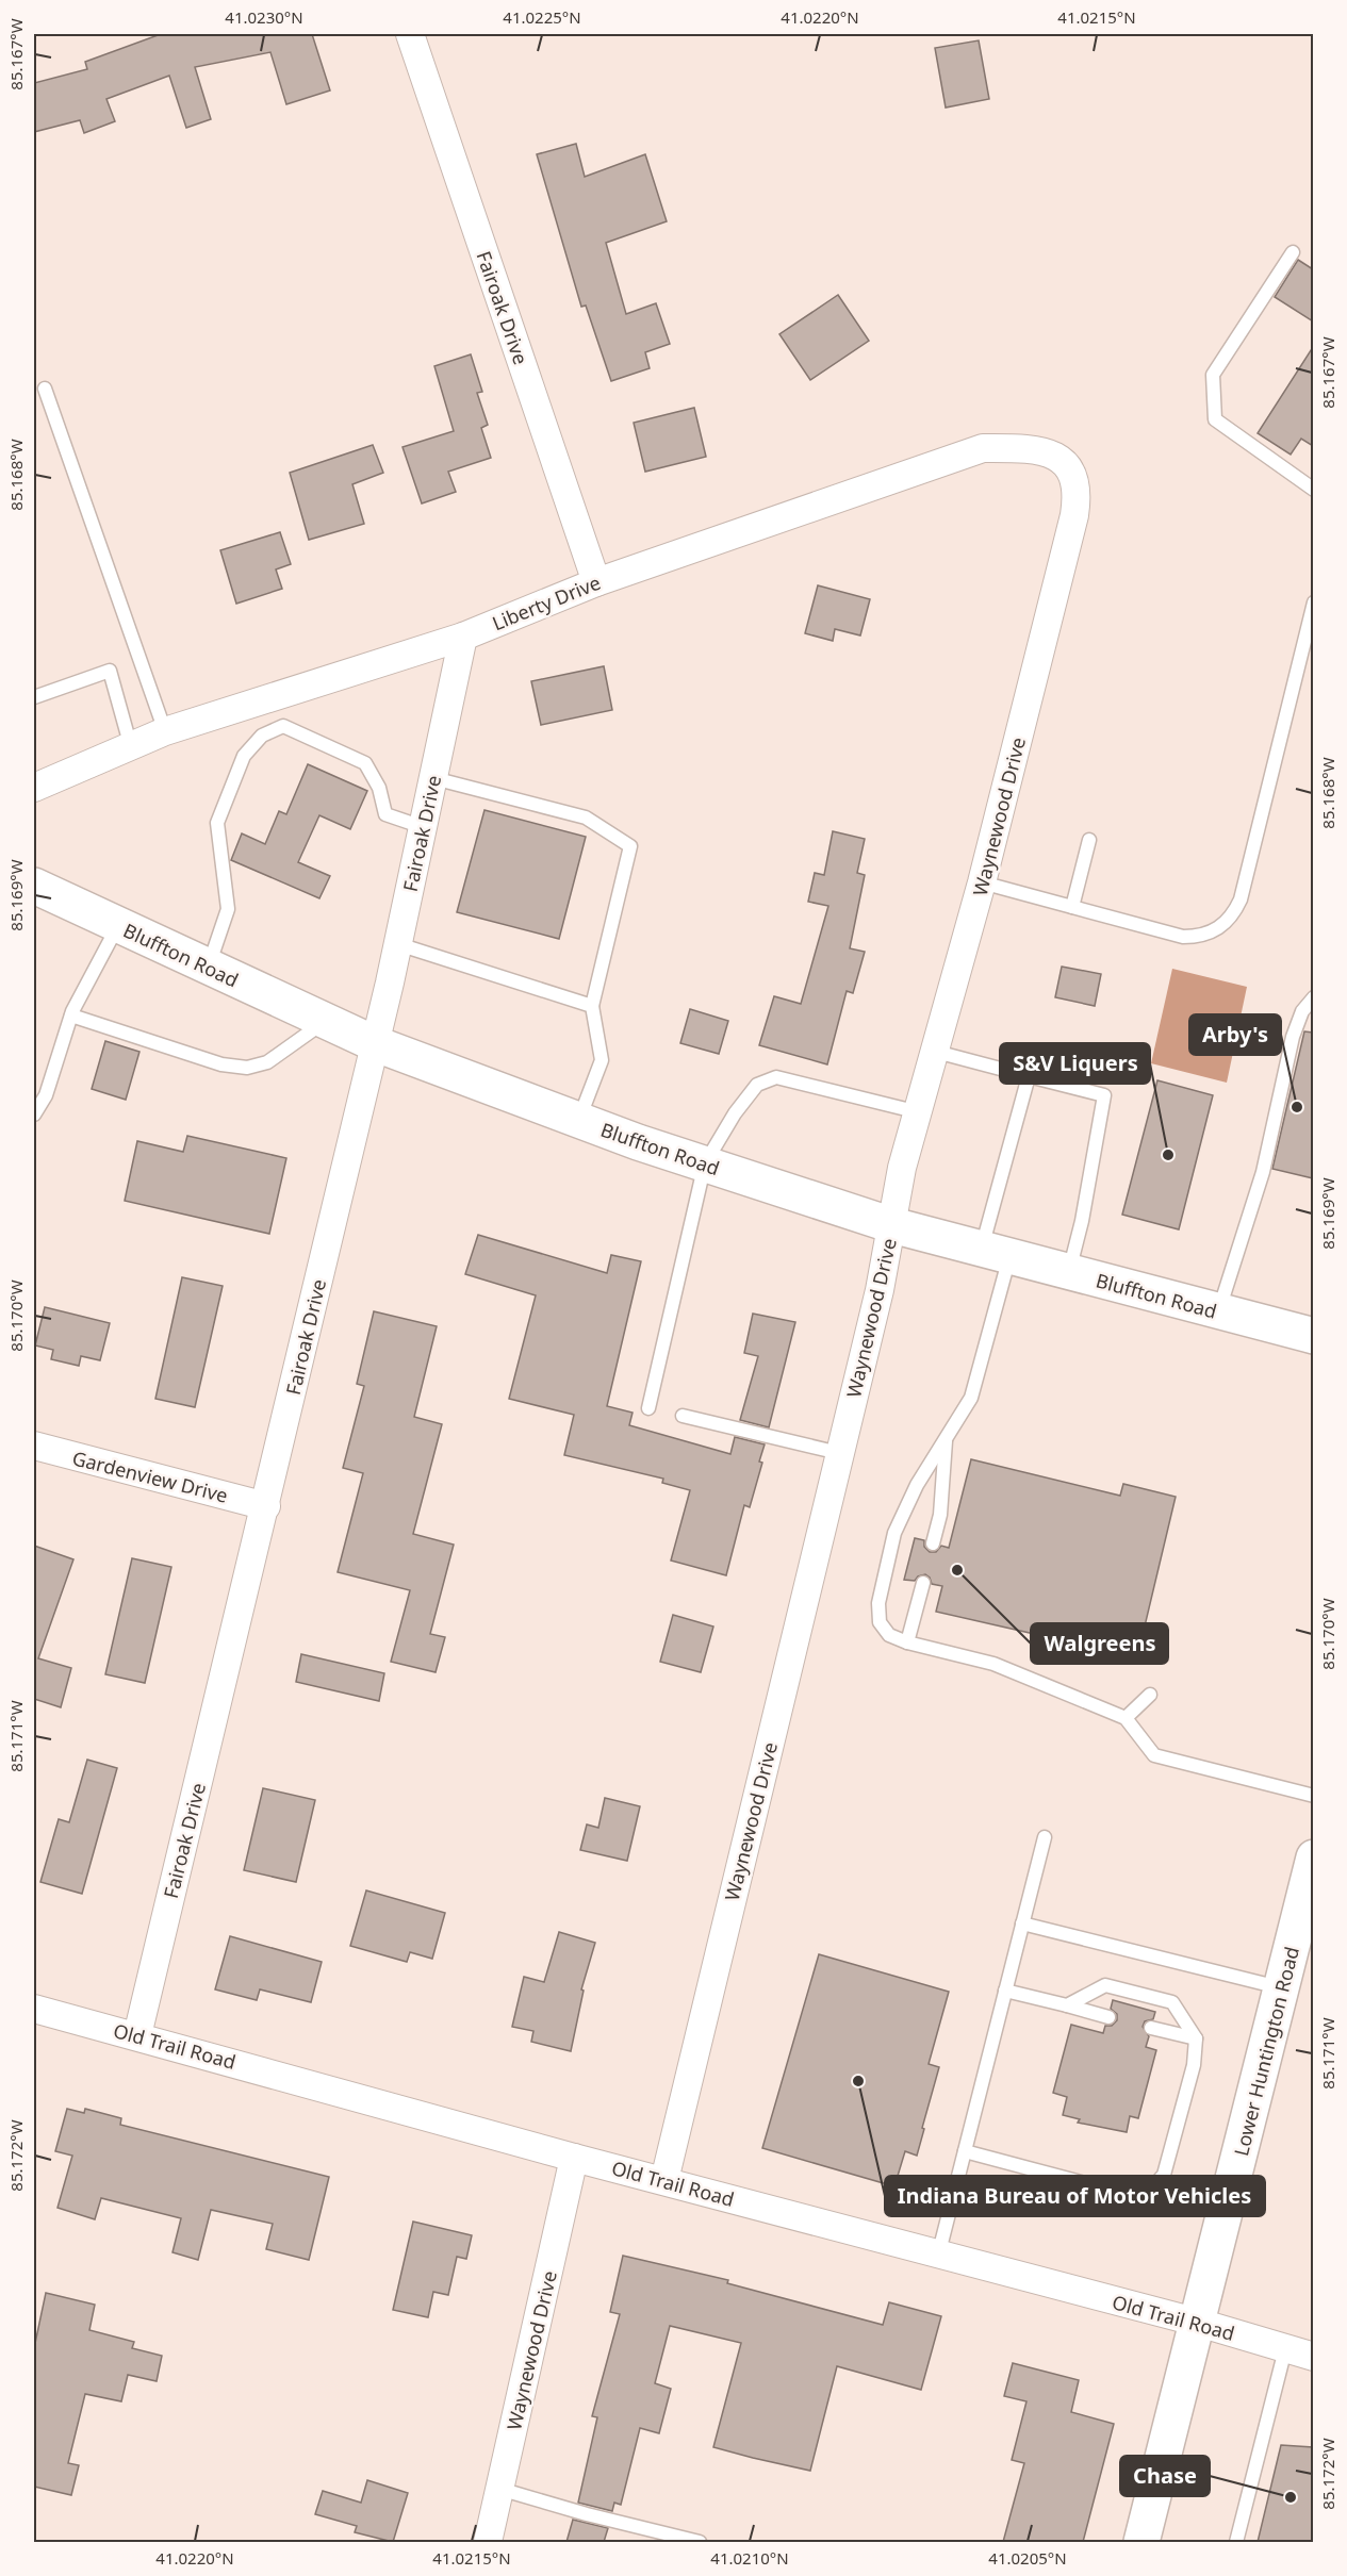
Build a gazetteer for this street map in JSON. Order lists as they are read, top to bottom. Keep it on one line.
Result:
{"streets":{"main road":["Bluffton Road","Lower Huntington Road"],"street":["Fairoak Drive","Liberty Drive","Waynewood Drive","Gardenview Drive","Old Trail Road"]},"crossings":[["Fairoak Drive","Liberty Drive"],["Fairoak Drive","Bluffton Road"],["Fairoak Drive","Gardenview Drive"],["Fairoak Drive","Old Trail Road"],["Liberty Drive","Waynewood Drive"],["Waynewood Drive","Bluffton Road"],["Waynewood Drive","Old Trail Road"],["Old Trail Road","Lower Huntington Road"]],"places":["Arby's","S&V Liquers","Walgreens","Indiana Bureau of Motor Vehicles","Chase"],"coordinates":["41.0230°N","41.0225°N","41.0220°N","41.0215°N","85.167°W","85.168°W","85.169°W","85.170°W","85.171°W","85.172°W","41.0210°N","41.0205°N"]}
